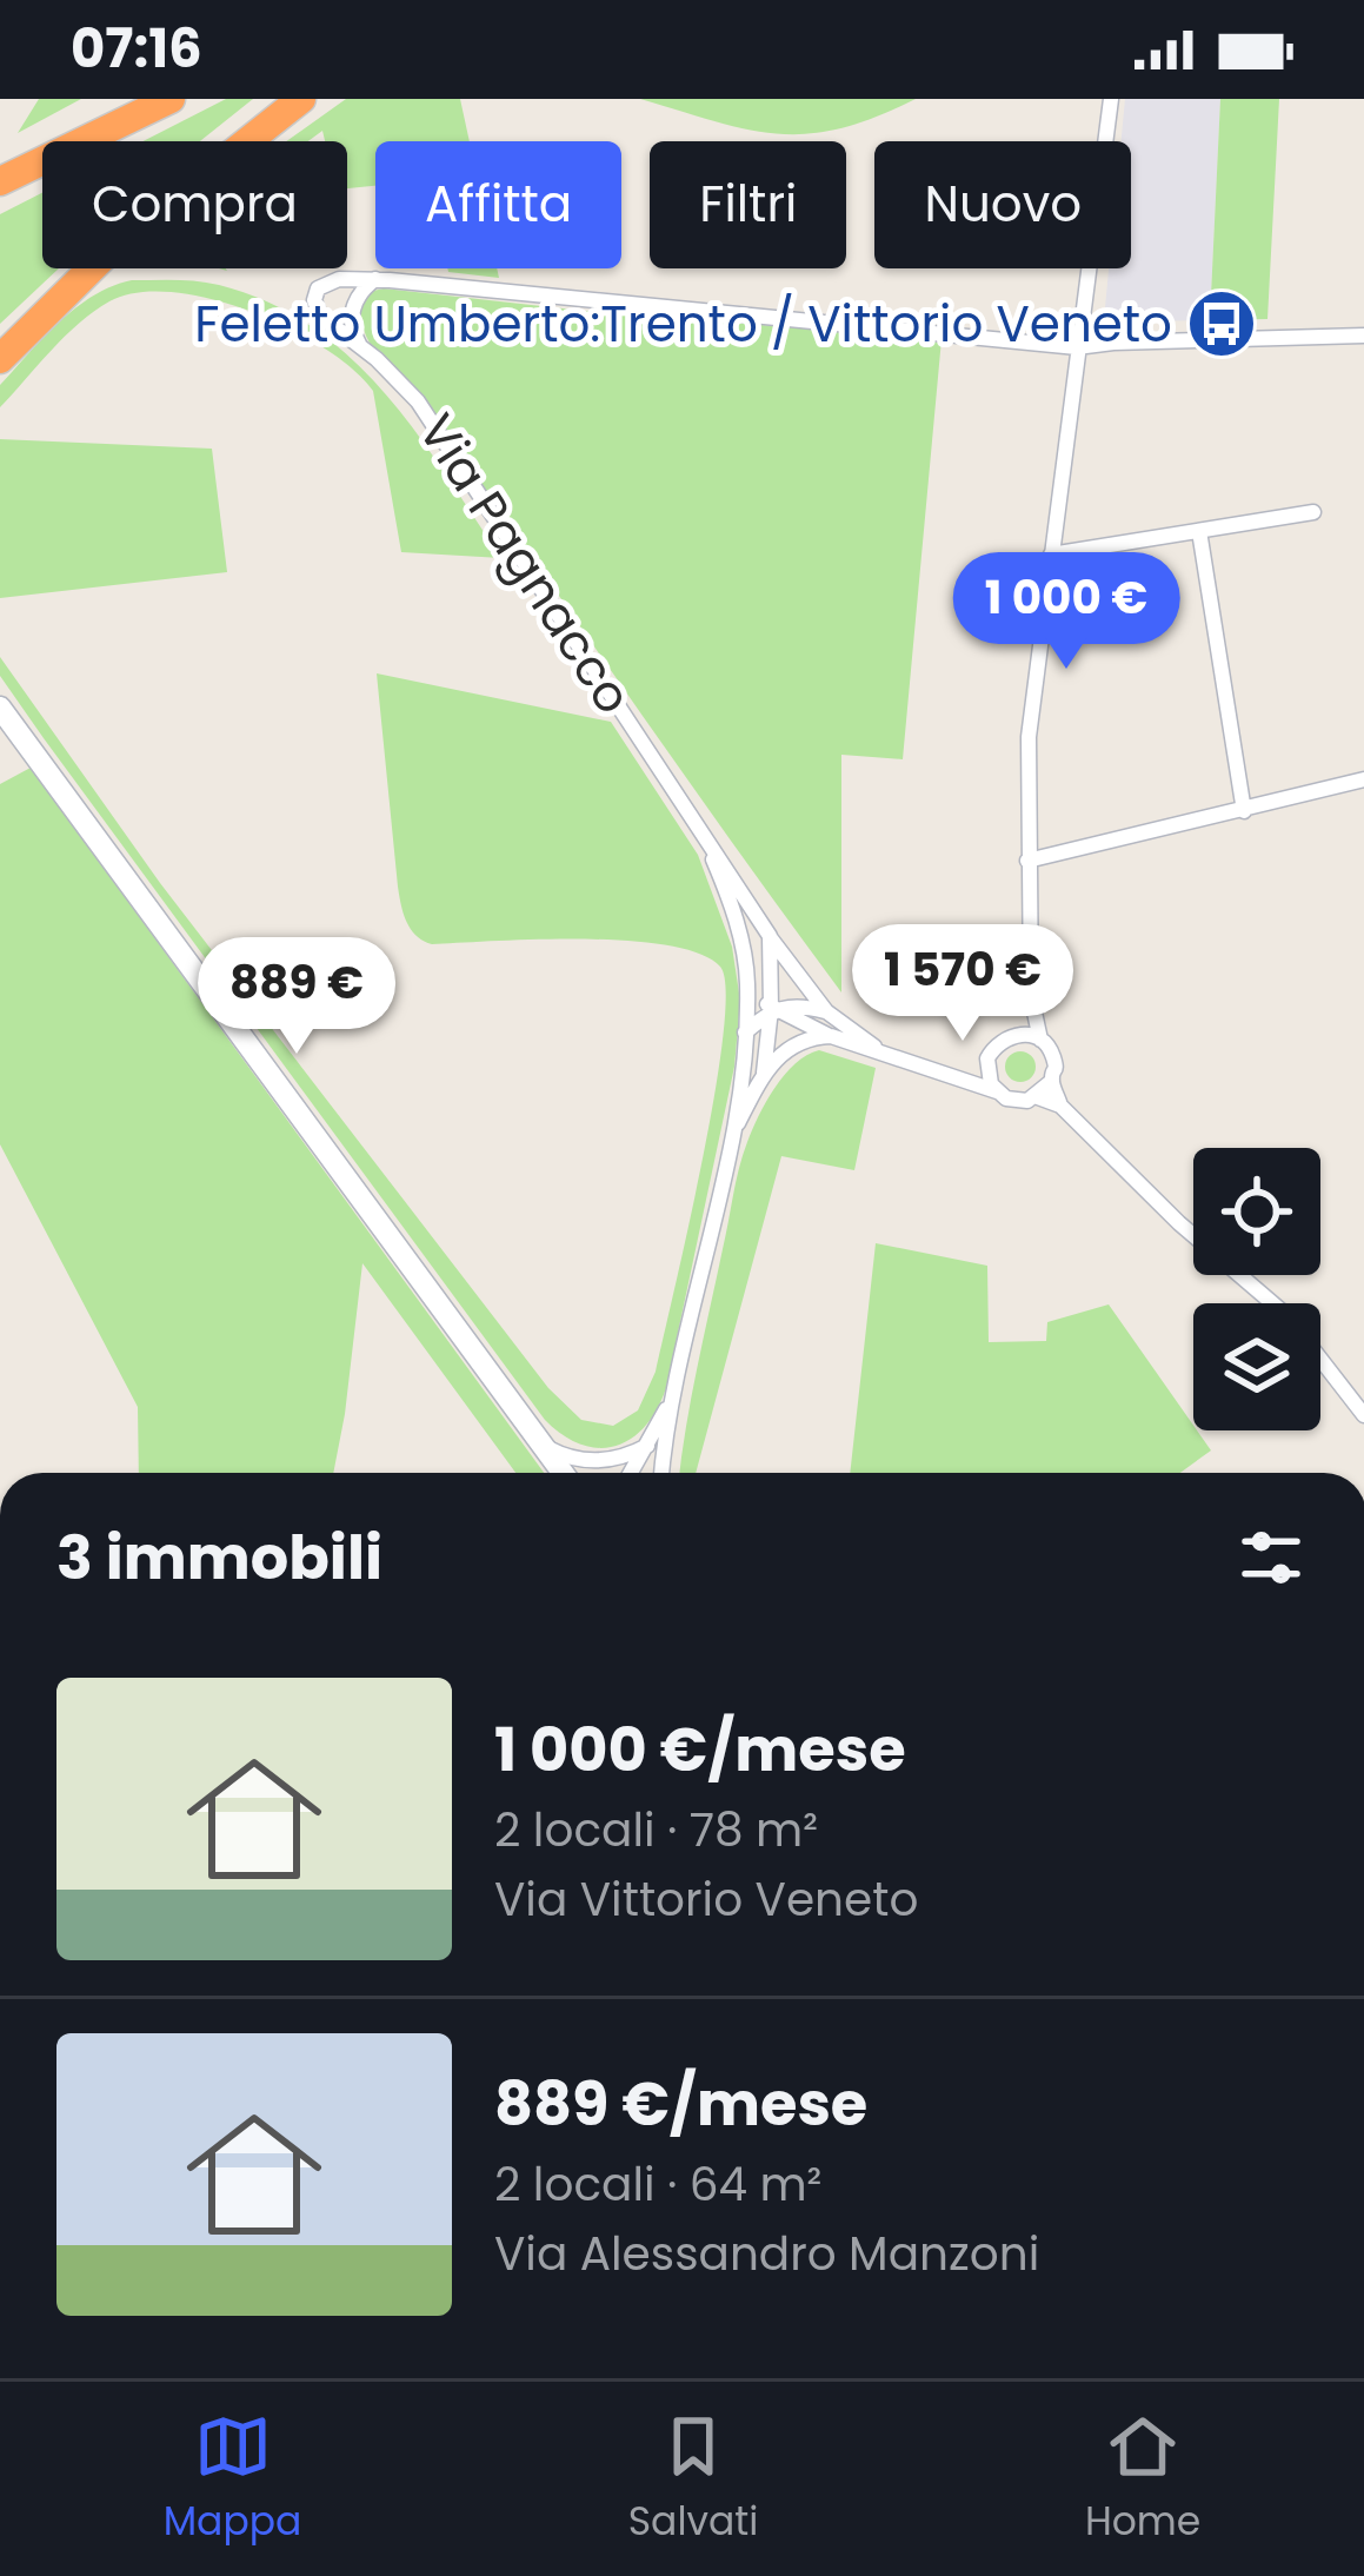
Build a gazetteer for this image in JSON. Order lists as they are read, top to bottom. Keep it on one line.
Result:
{"streets":{"street":["Via Pagnacco"]},"places":{"bus stop":["Feletto Umberto:Trento / Vittorio Veneto"]},"page":{"status":"07:16","chip":["Compra","Affitta","Filtri","Nuovo"],"price":["1 000 €","1 570 €","889 €"],"heading":"3 immobili","list":[{"name":"1 000 €/mese","note":"2 locali · 78 m² · Via Vittorio Veneto"},{"name":"889 €/mese","note":"2 locali · 64 m² · Via Alessandro Manzoni"}],"tabs":["Mappa","Salvati","Home"]}}
